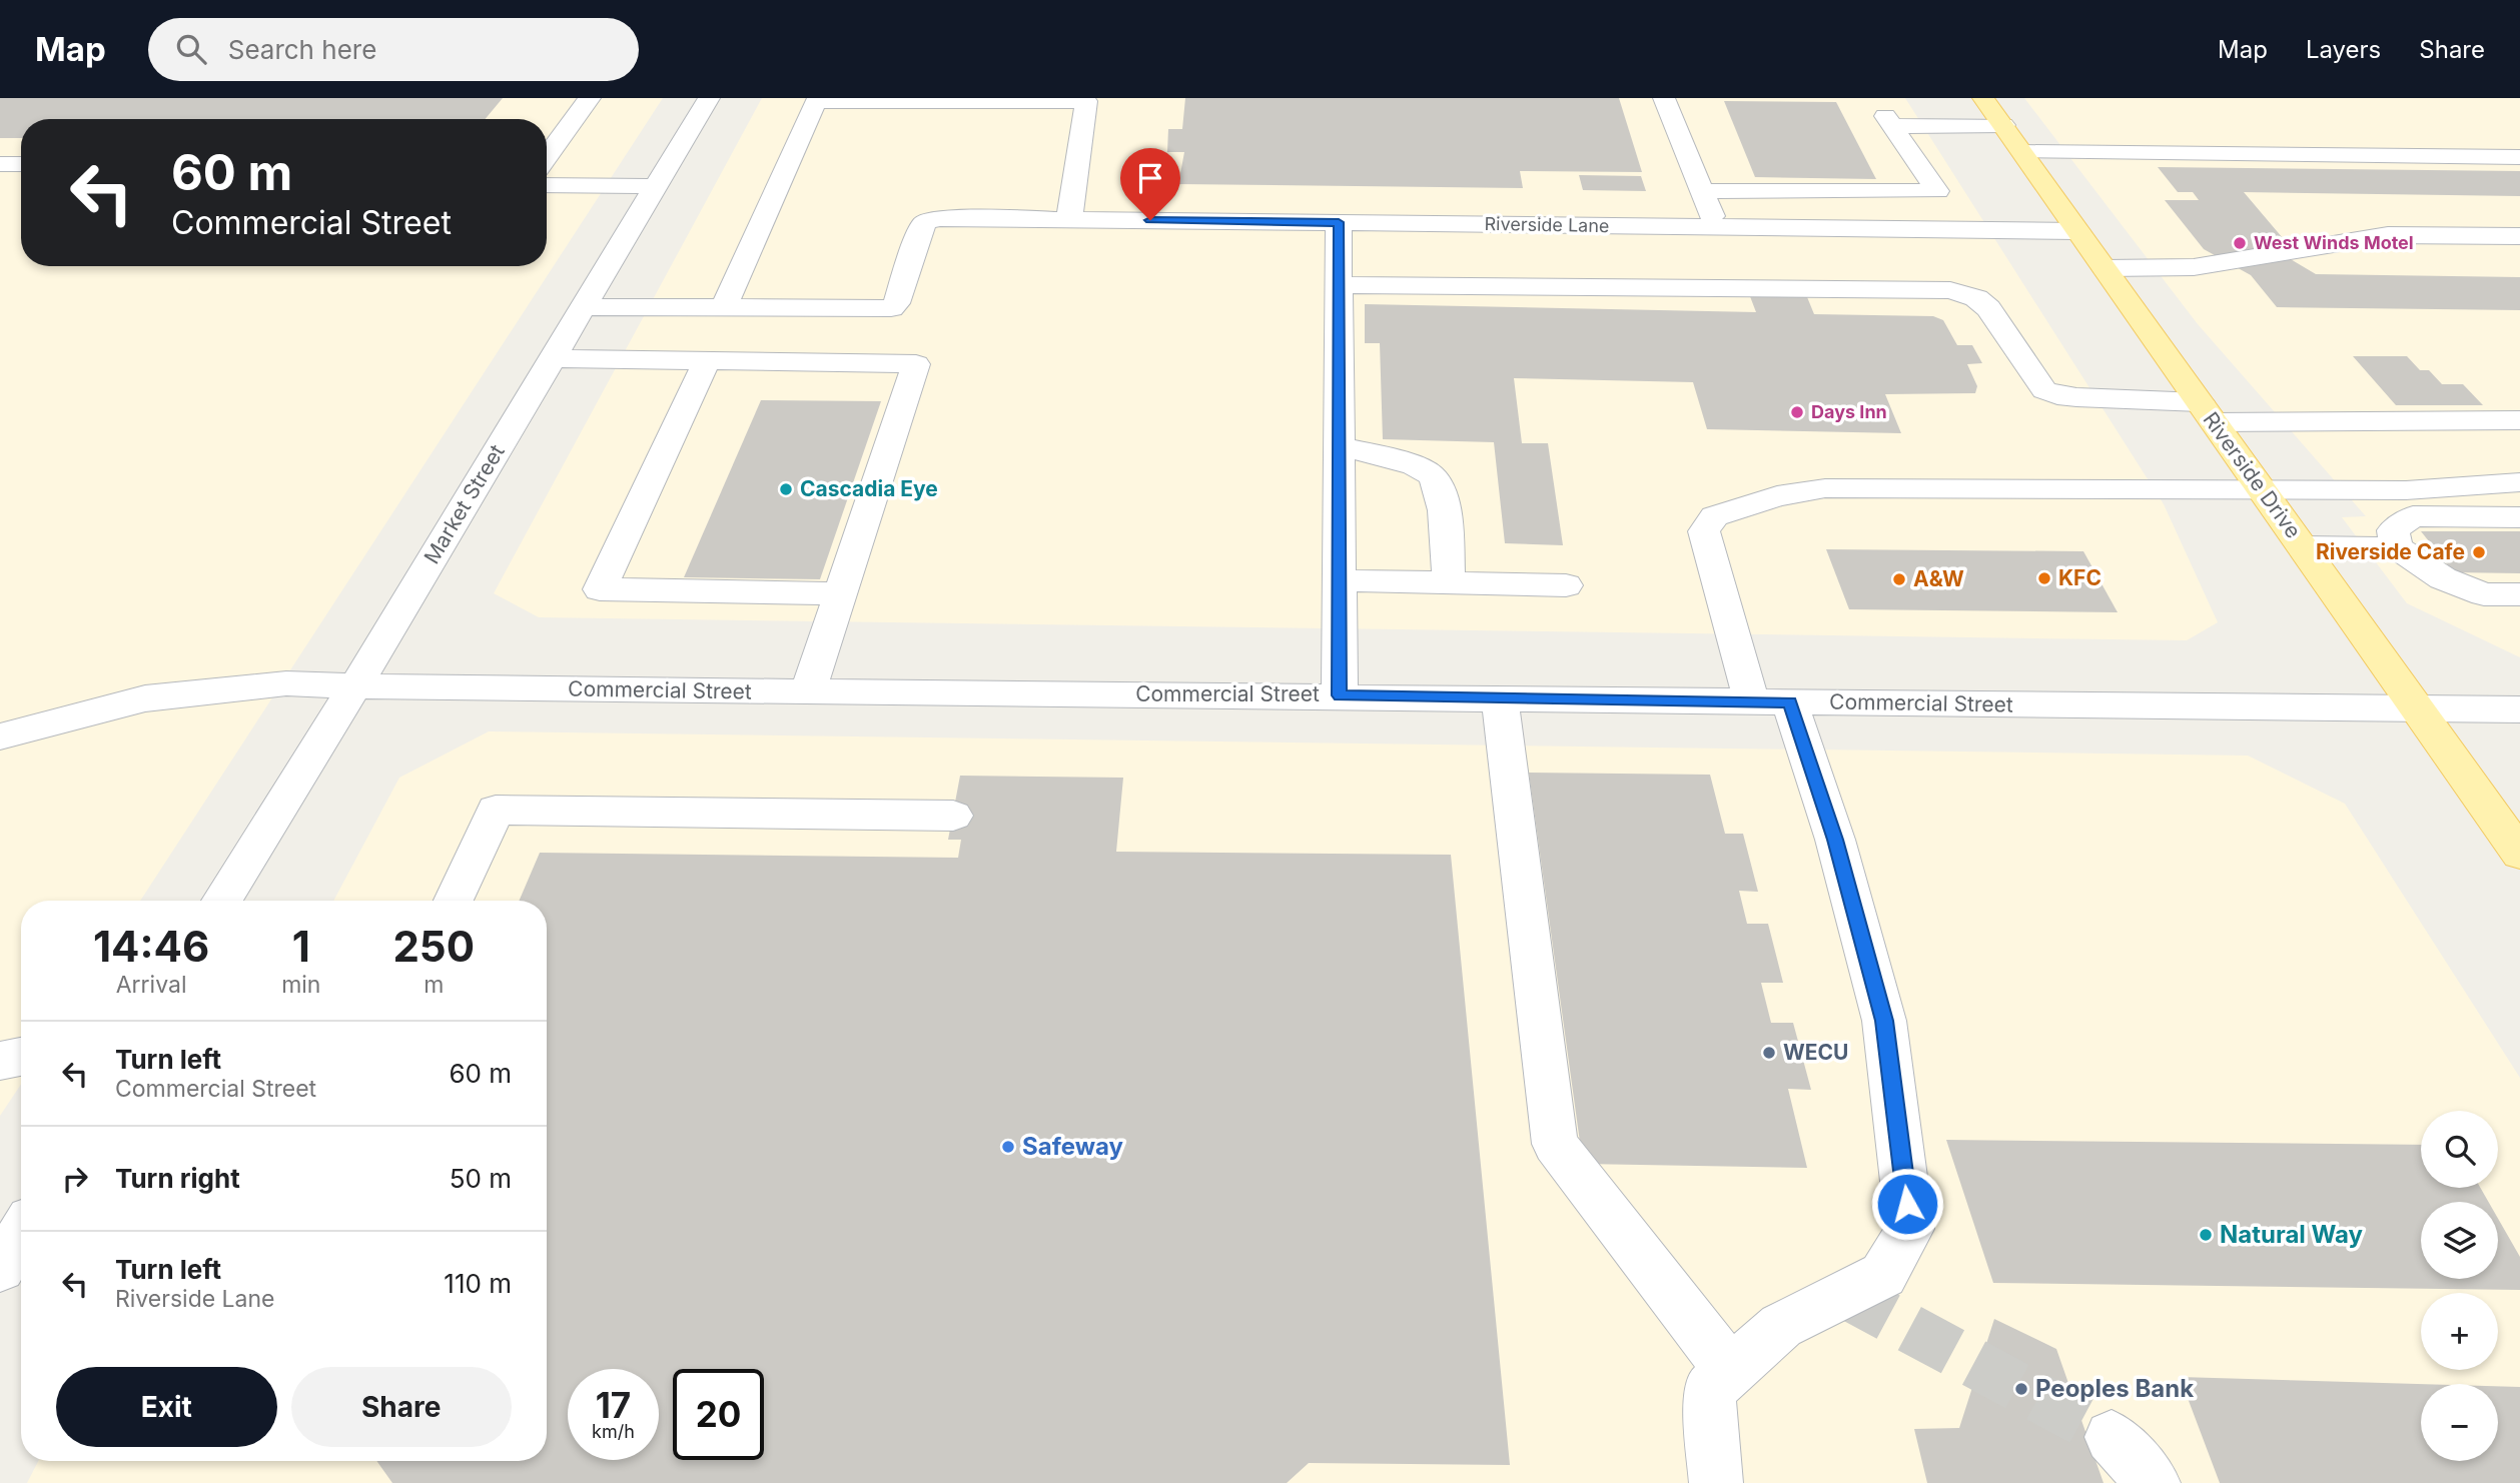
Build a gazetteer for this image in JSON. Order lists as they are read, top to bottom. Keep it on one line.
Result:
{"streets":{"main road":["Riverside Drive"],"street":["Riverside Lane","Market Street","Commercial Street"]},"crossings":[["Riverside Lane","Riverside Drive"],["Riverside Drive","Commercial Street"],["Market Street","Commercial Street"]],"places":["West Winds Motel","Days Inn","Cascadia Eye","Riverside Cafe","KFC","A&W","WECU","Safeway","Natural Way","Peoples Bank"],"page":{"header":"Map","search":"Search here","nav":["Map","Layers","Share"],"turn":["60 m","Commercial Street"],"eta":["14:46","Arrival","1","min","250","m"],"list":[{"name":"Turn left","note":"Commercial Street","value":"60 m"},{"name":"Turn right","value":"50 m"},{"name":"Turn left","note":"Riverside Lane","value":"110 m"}],"map_buttons":["+","−"],"buttons":["Exit","Share"],"speed":"17 km/h","limit":"20"}}
